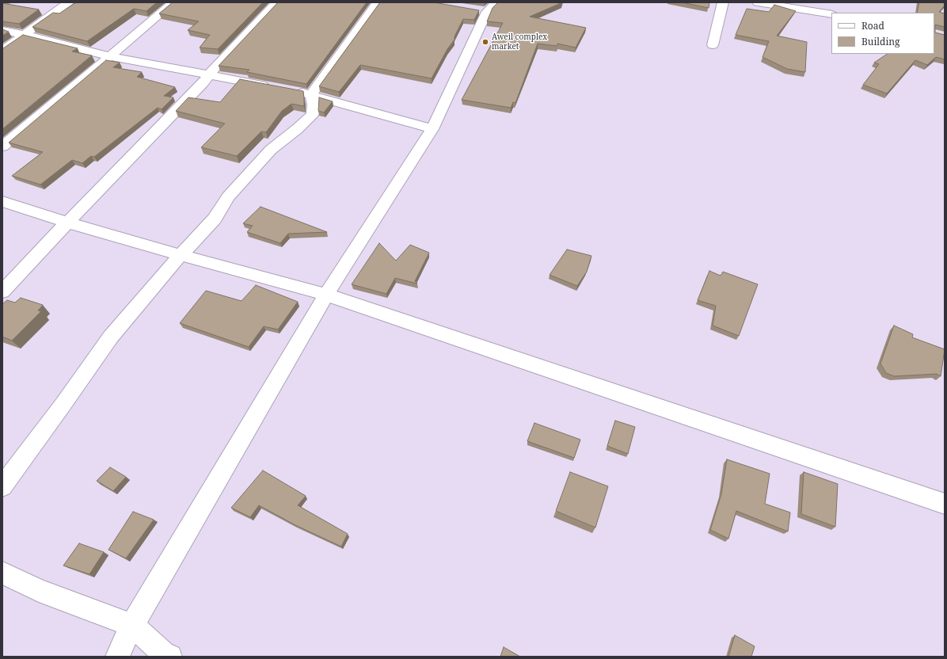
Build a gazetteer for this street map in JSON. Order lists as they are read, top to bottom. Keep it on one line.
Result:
{"places":["Aweil complex market"],"legend":["Road","Building"]}
